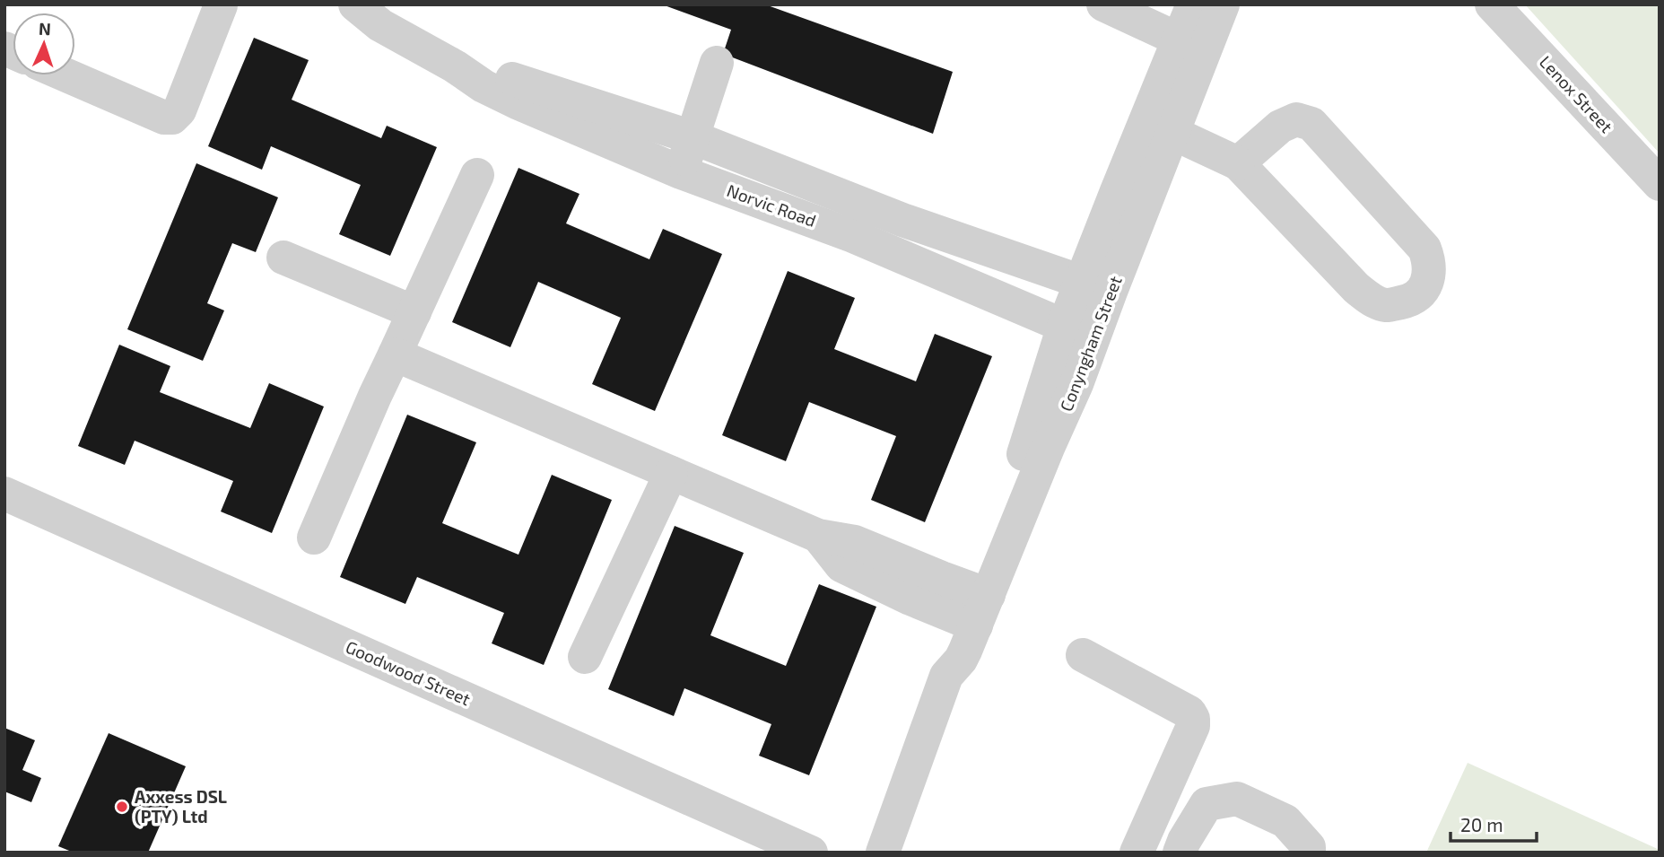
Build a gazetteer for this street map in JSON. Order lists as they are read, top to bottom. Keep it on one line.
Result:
{"streets":{"street":["Lenox Street","Norvic Road","Conyngham Street","Goodwood Street"]},"crossings":[["Norvic Road","Conyngham Street"]],"places":["Axxess DSL (PTY) Ltd"],"scale_bar":"20 m","north":"top"}
